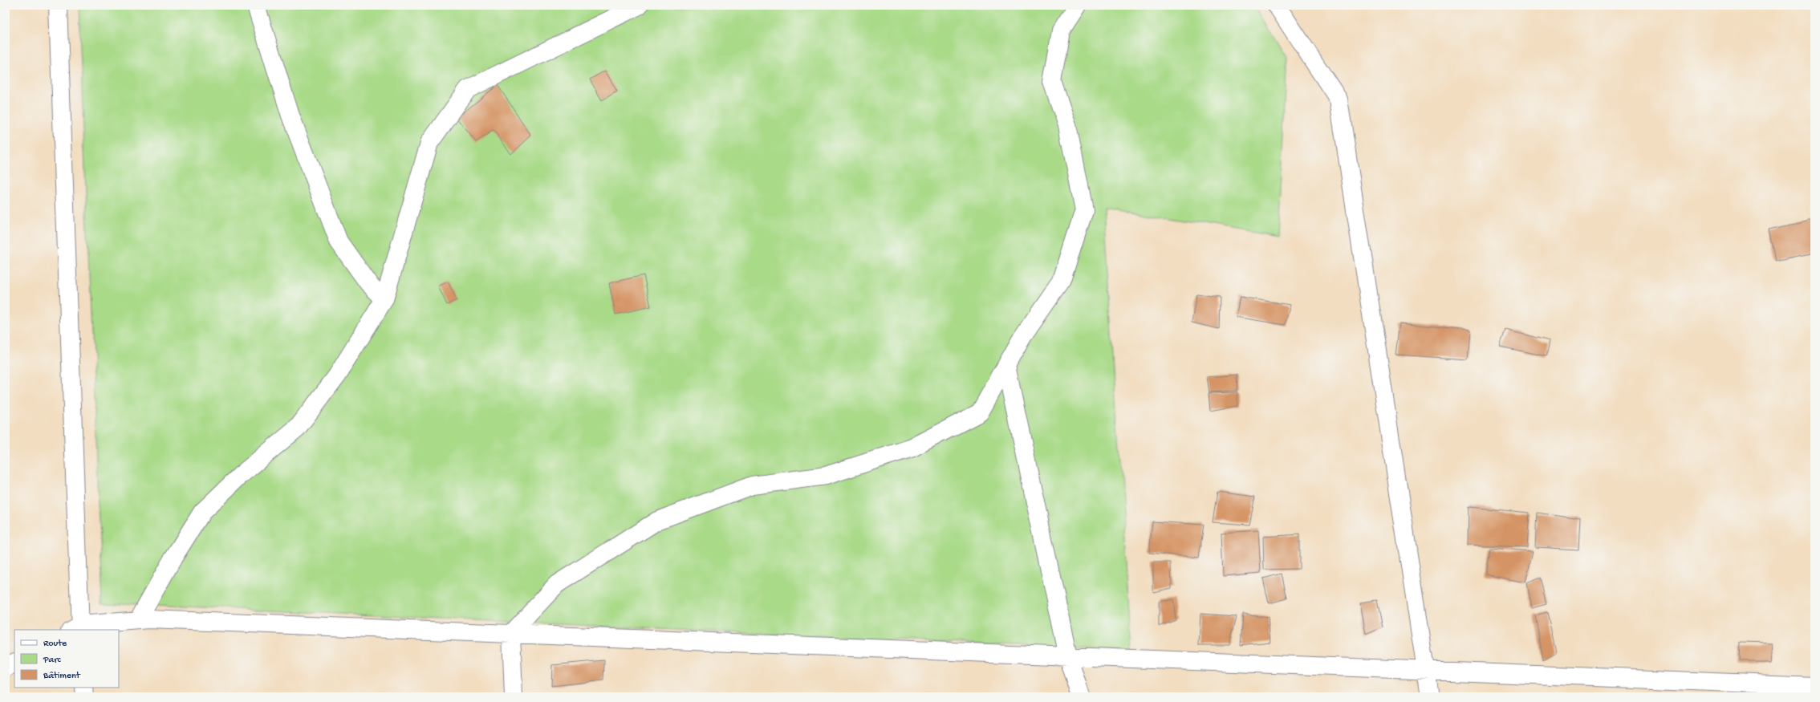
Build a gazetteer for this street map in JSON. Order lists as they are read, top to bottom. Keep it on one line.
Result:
{"legend":["Route","Parc","Bâtiment"]}
